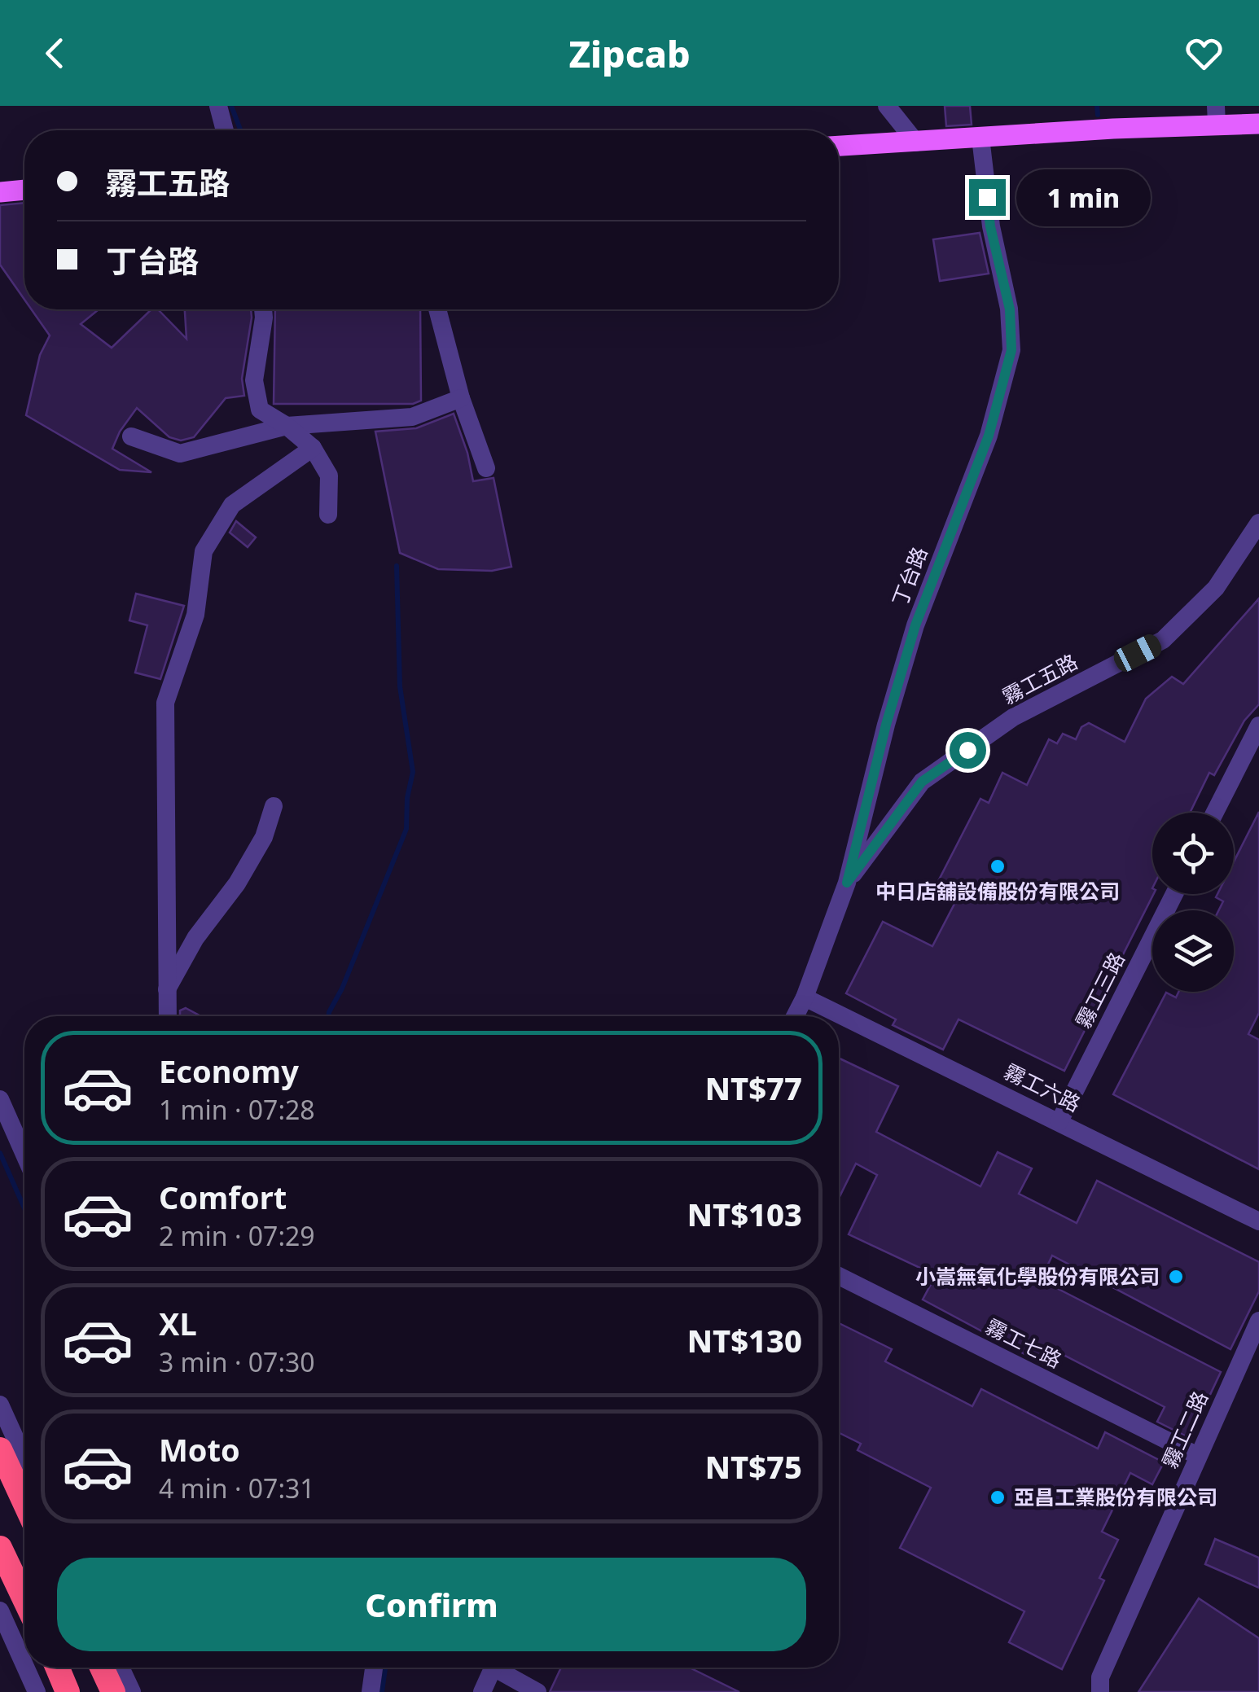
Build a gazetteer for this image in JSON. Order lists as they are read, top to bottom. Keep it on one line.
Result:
{"streets":{"street":["丁台路","霧工五路","霧工三路","霧工六路","霧工七路","霧工二路"]},"crossings":[["丁台路","霧工五路"],["丁台路","霧工六路"],["霧工三路","霧工六路"],["霧工七路","霧工二路"]],"places":["中日店舖設備股份有限公司","小嵩無氧化學股份有限公司","亞昌工業股份有限公司"],"page":{"header":"Zipcab","banner":["霧工五路","丁台路"],"bubble":"1 min","list":[{"name":"Economy","note":"1 min · 07:28","value":"NT$77"},{"name":"Comfort","note":"2 min · 07:29","value":"NT$103"},{"name":"XL","note":"3 min · 07:30","value":"NT$130"},{"name":"Moto","note":"4 min · 07:31","value":"NT$75"}],"buttons":"Confirm"}}
